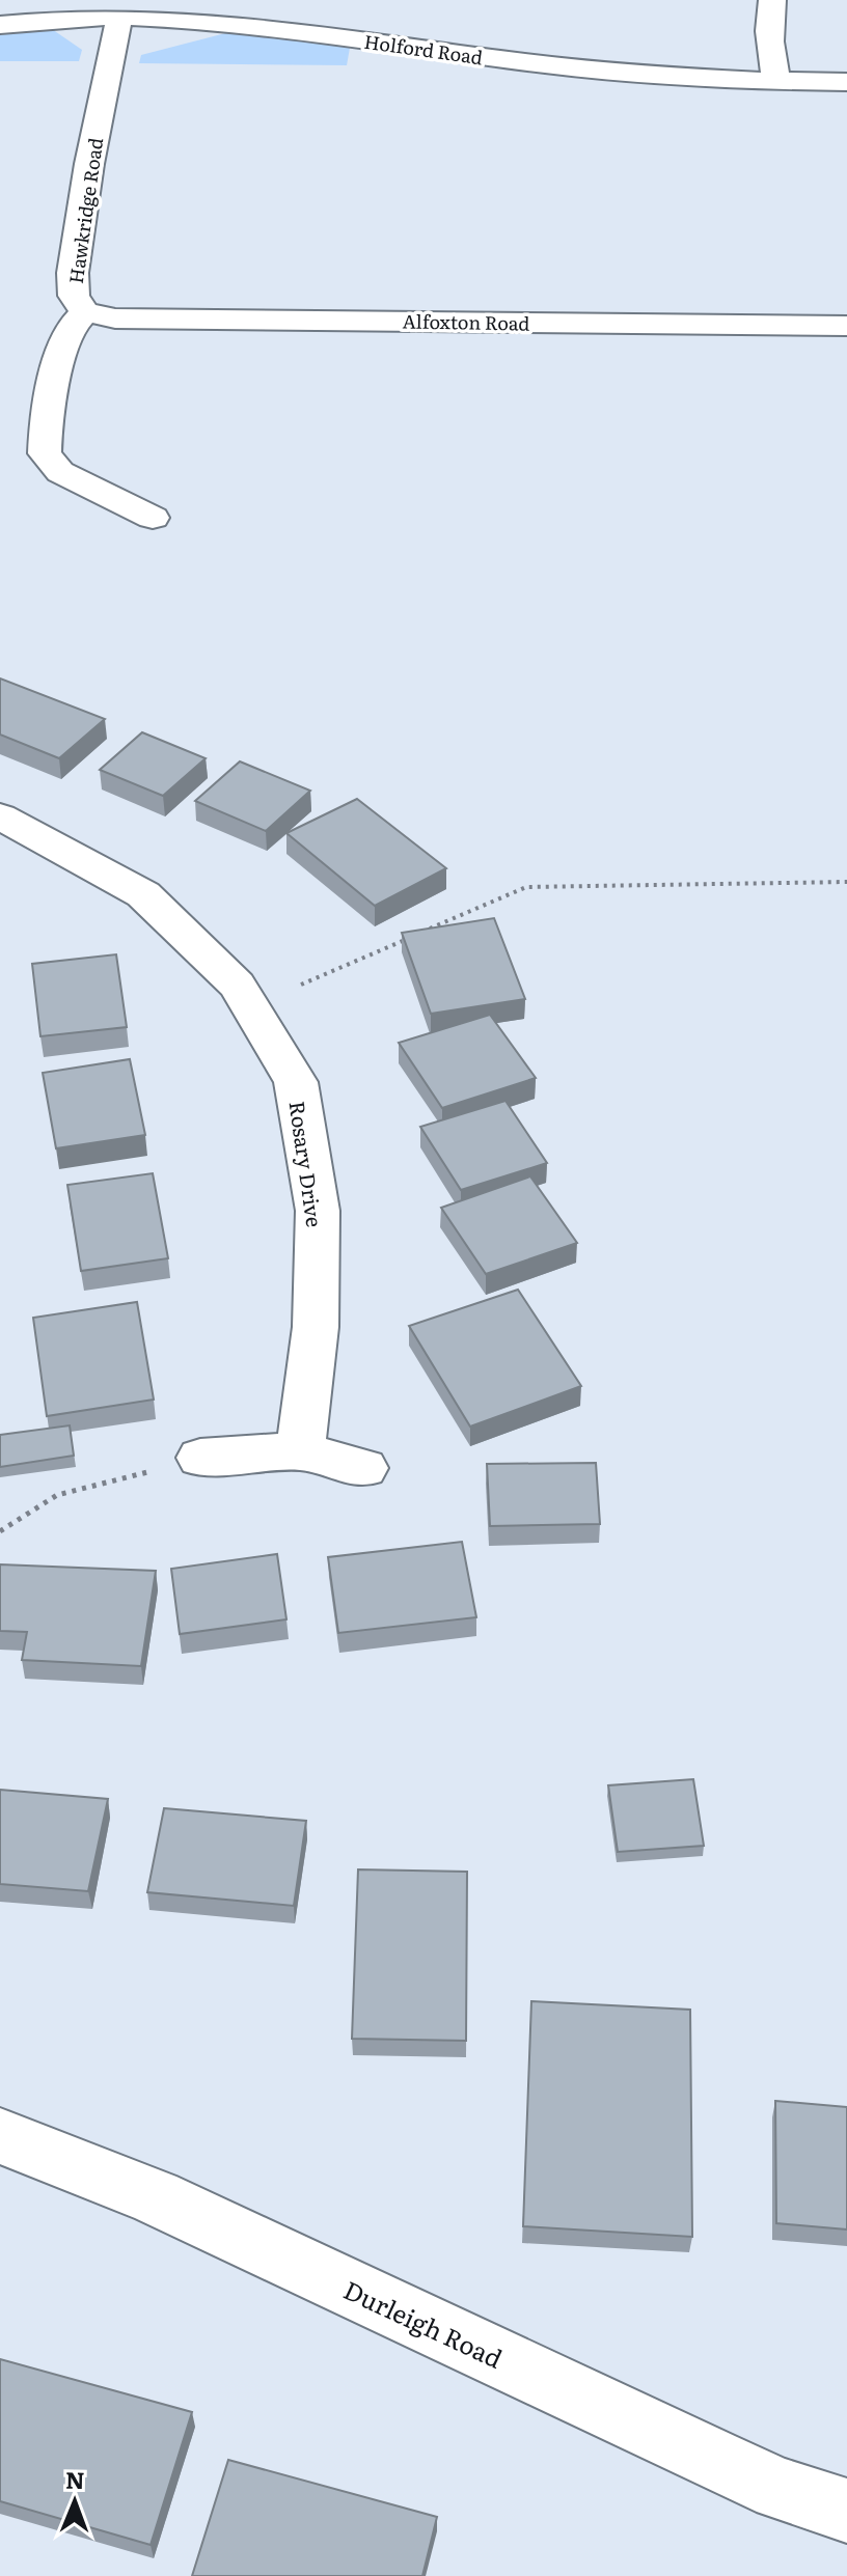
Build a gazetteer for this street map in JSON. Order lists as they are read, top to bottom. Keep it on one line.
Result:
{"streets":{"street":["Holford Road","Hawkridge Road","Alfoxton Road","Rosary Drive","Durleigh Road"]},"crossings":[["Holford Road","Hawkridge Road"],["Hawkridge Road","Alfoxton Road"]],"north":"top"}
